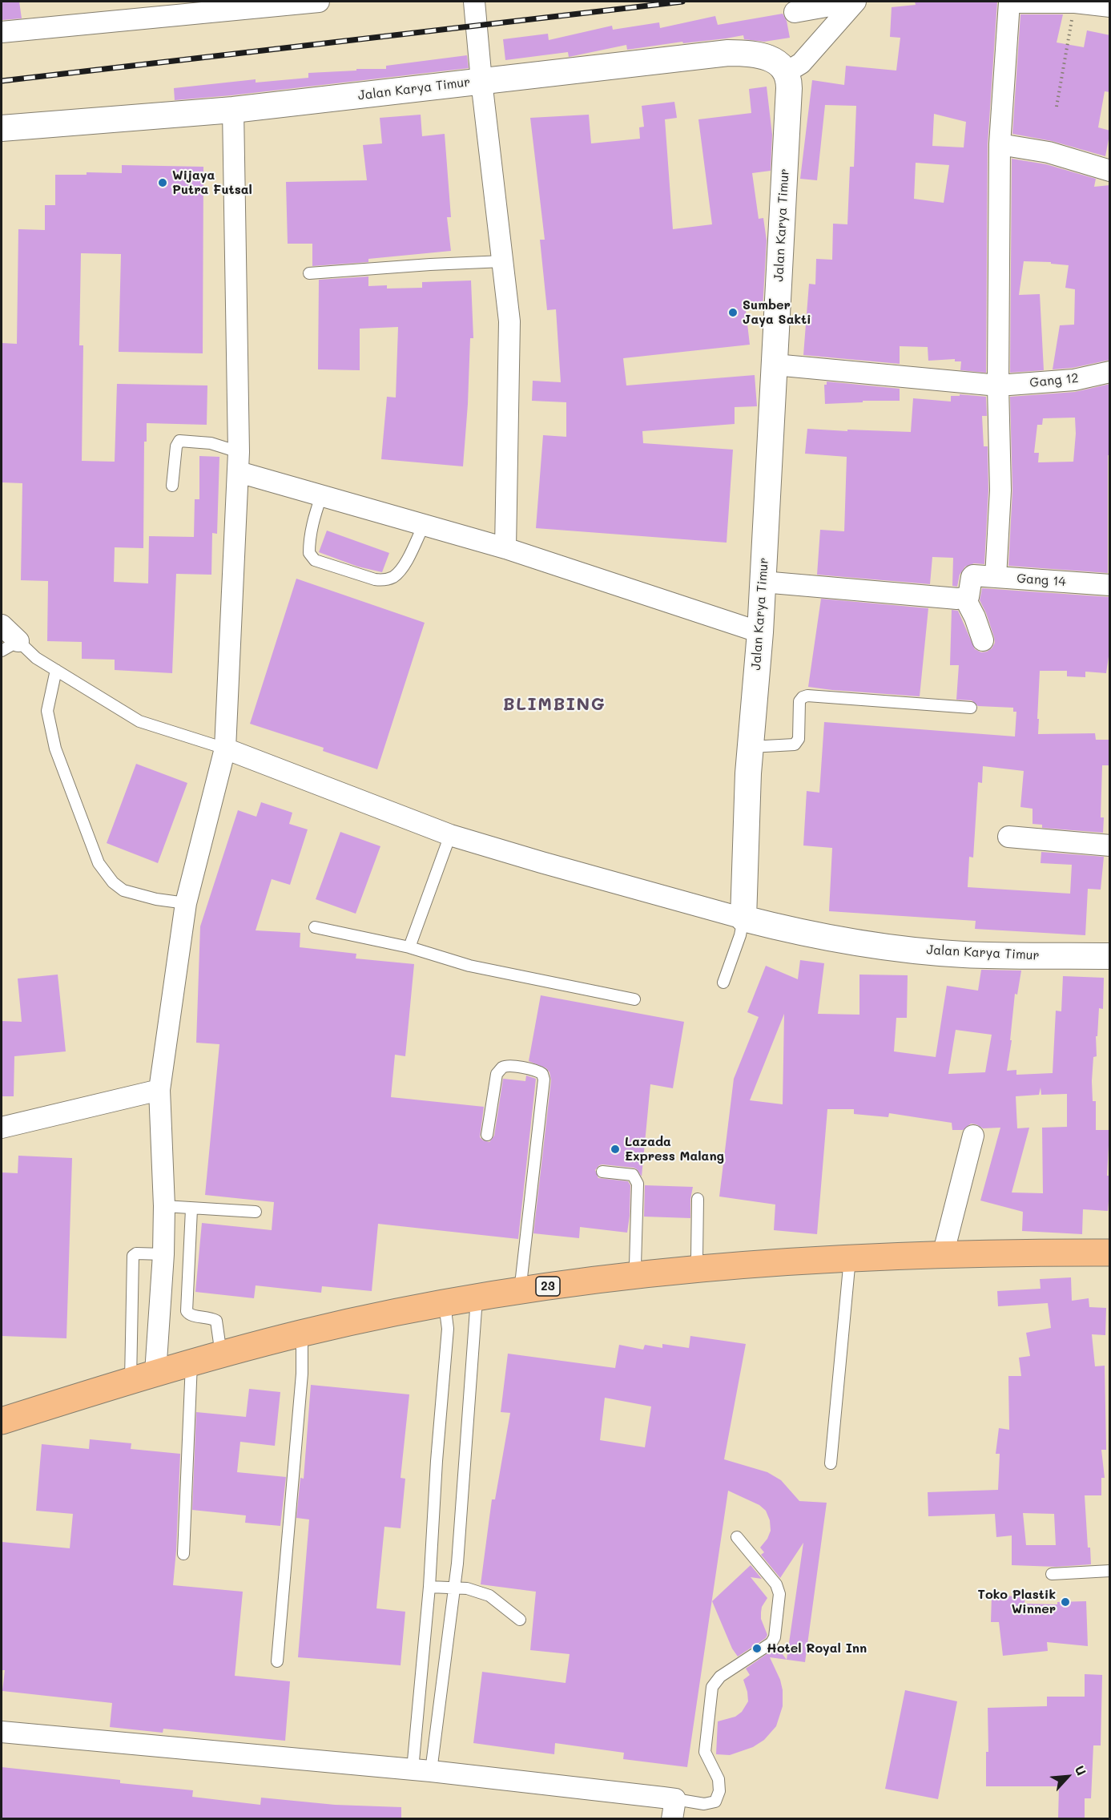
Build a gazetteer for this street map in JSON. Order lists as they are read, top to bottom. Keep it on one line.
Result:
{"streets":{"highway":["23"],"street":["Jalan Karya Timur","Gang 12","Gang 14"]},"crossings":[["Jalan Karya Timur","Gang 12"]],"districts":["BLIMBING"],"places":["Wijaya Putra Futsal","Sumber Jaya Sakti","Lazada Express Malang","Toko Plastik Winner","Hotel Royal Inn"],"north":"top right"}
